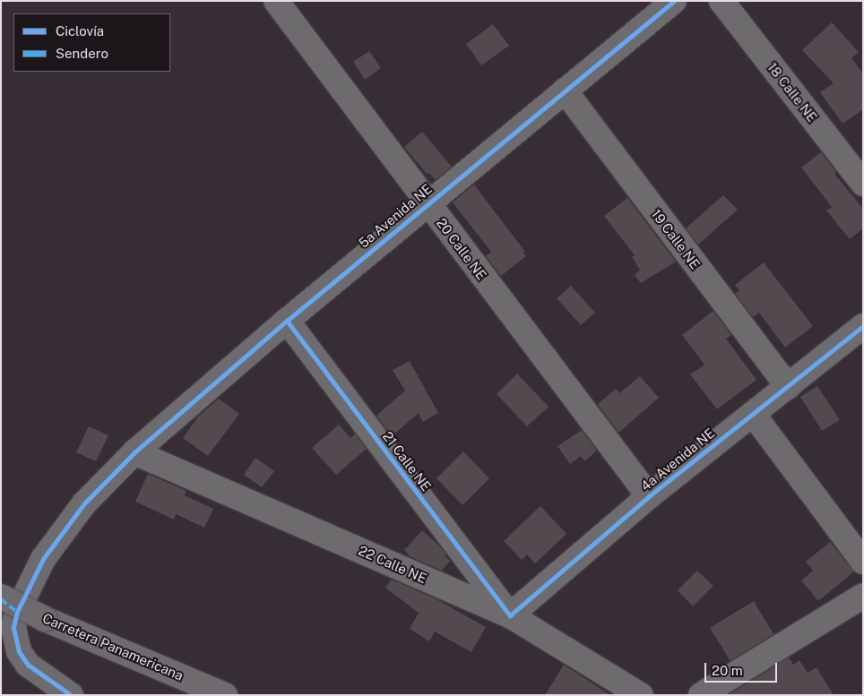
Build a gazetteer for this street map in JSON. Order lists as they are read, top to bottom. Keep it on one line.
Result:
{"streets":{"highway":["Carretera Panamericana"],"street":["18 Calle NE","5a Avenida NE","19 Calle NE","20 Calle NE","4a Avenida NE","21 Calle NE","22 Calle NE"]},"crossings":[["5a Avenida NE","19 Calle NE"],["5a Avenida NE","20 Calle NE"],["5a Avenida NE","21 Calle NE"],["5a Avenida NE","22 Calle NE"],["19 Calle NE","4a Avenida NE"],["20 Calle NE","4a Avenida NE"],["4a Avenida NE","21 Calle NE"],["4a Avenida NE","22 Calle NE"],["21 Calle NE","22 Calle NE"]],"legend":["Ciclovía","Sendero"],"scale_bar":"20 m"}
